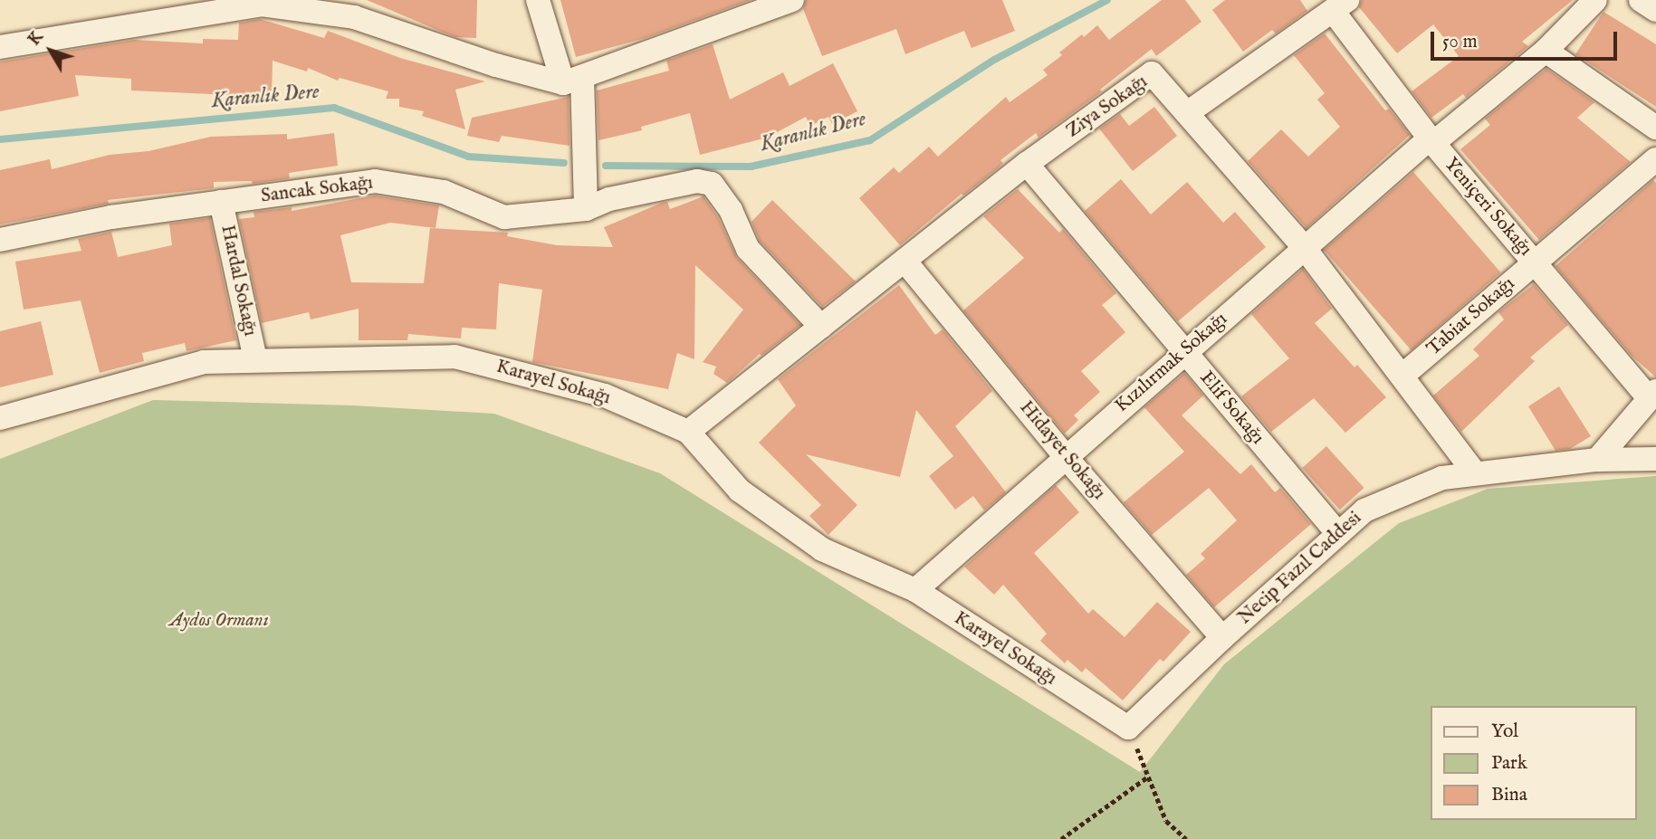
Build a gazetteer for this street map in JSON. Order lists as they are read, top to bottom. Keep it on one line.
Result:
{"streets":{"street":["Ziya Sokağı","Sancak Sokağı","Yeniçeri Sokağı","Hardal Sokağı","Tabiat Sokağı","Kızılırmak Sokağı","Karayel Sokağı","Elif Sokağı","Hidayet Sokağı","Necip Fazıl Caddesi"]},"crossings":[["Ziya Sokağı","Sancak Sokağı"],["Ziya Sokağı","Tabiat Sokağı"],["Ziya Sokağı","Kızılırmak Sokağı"],["Ziya Sokağı","Karayel Sokağı"],["Ziya Sokağı","Elif Sokağı"],["Ziya Sokağı","Hidayet Sokağı"],["Ziya Sokağı","Necip Fazıl Caddesi"],["Sancak Sokağı","Hardal Sokağı"],["Yeniçeri Sokağı","Tabiat Sokağı"],["Yeniçeri Sokağı","Kızılırmak Sokağı"],["Hardal Sokağı","Karayel Sokağı"],["Kızılırmak Sokağı","Karayel Sokağı"],["Kızılırmak Sokağı","Elif Sokağı"],["Kızılırmak Sokağı","Hidayet Sokağı"],["Karayel Sokağı","Necip Fazıl Caddesi"],["Elif Sokağı","Necip Fazıl Caddesi"],["Hidayet Sokağı","Necip Fazıl Caddesi"]],"water":["Karanlık Dere"],"parks":["Aydos Ormanı"],"legend":["Yol","Park","Bina"],"scale_bar":"50 m","north":"top left"}
